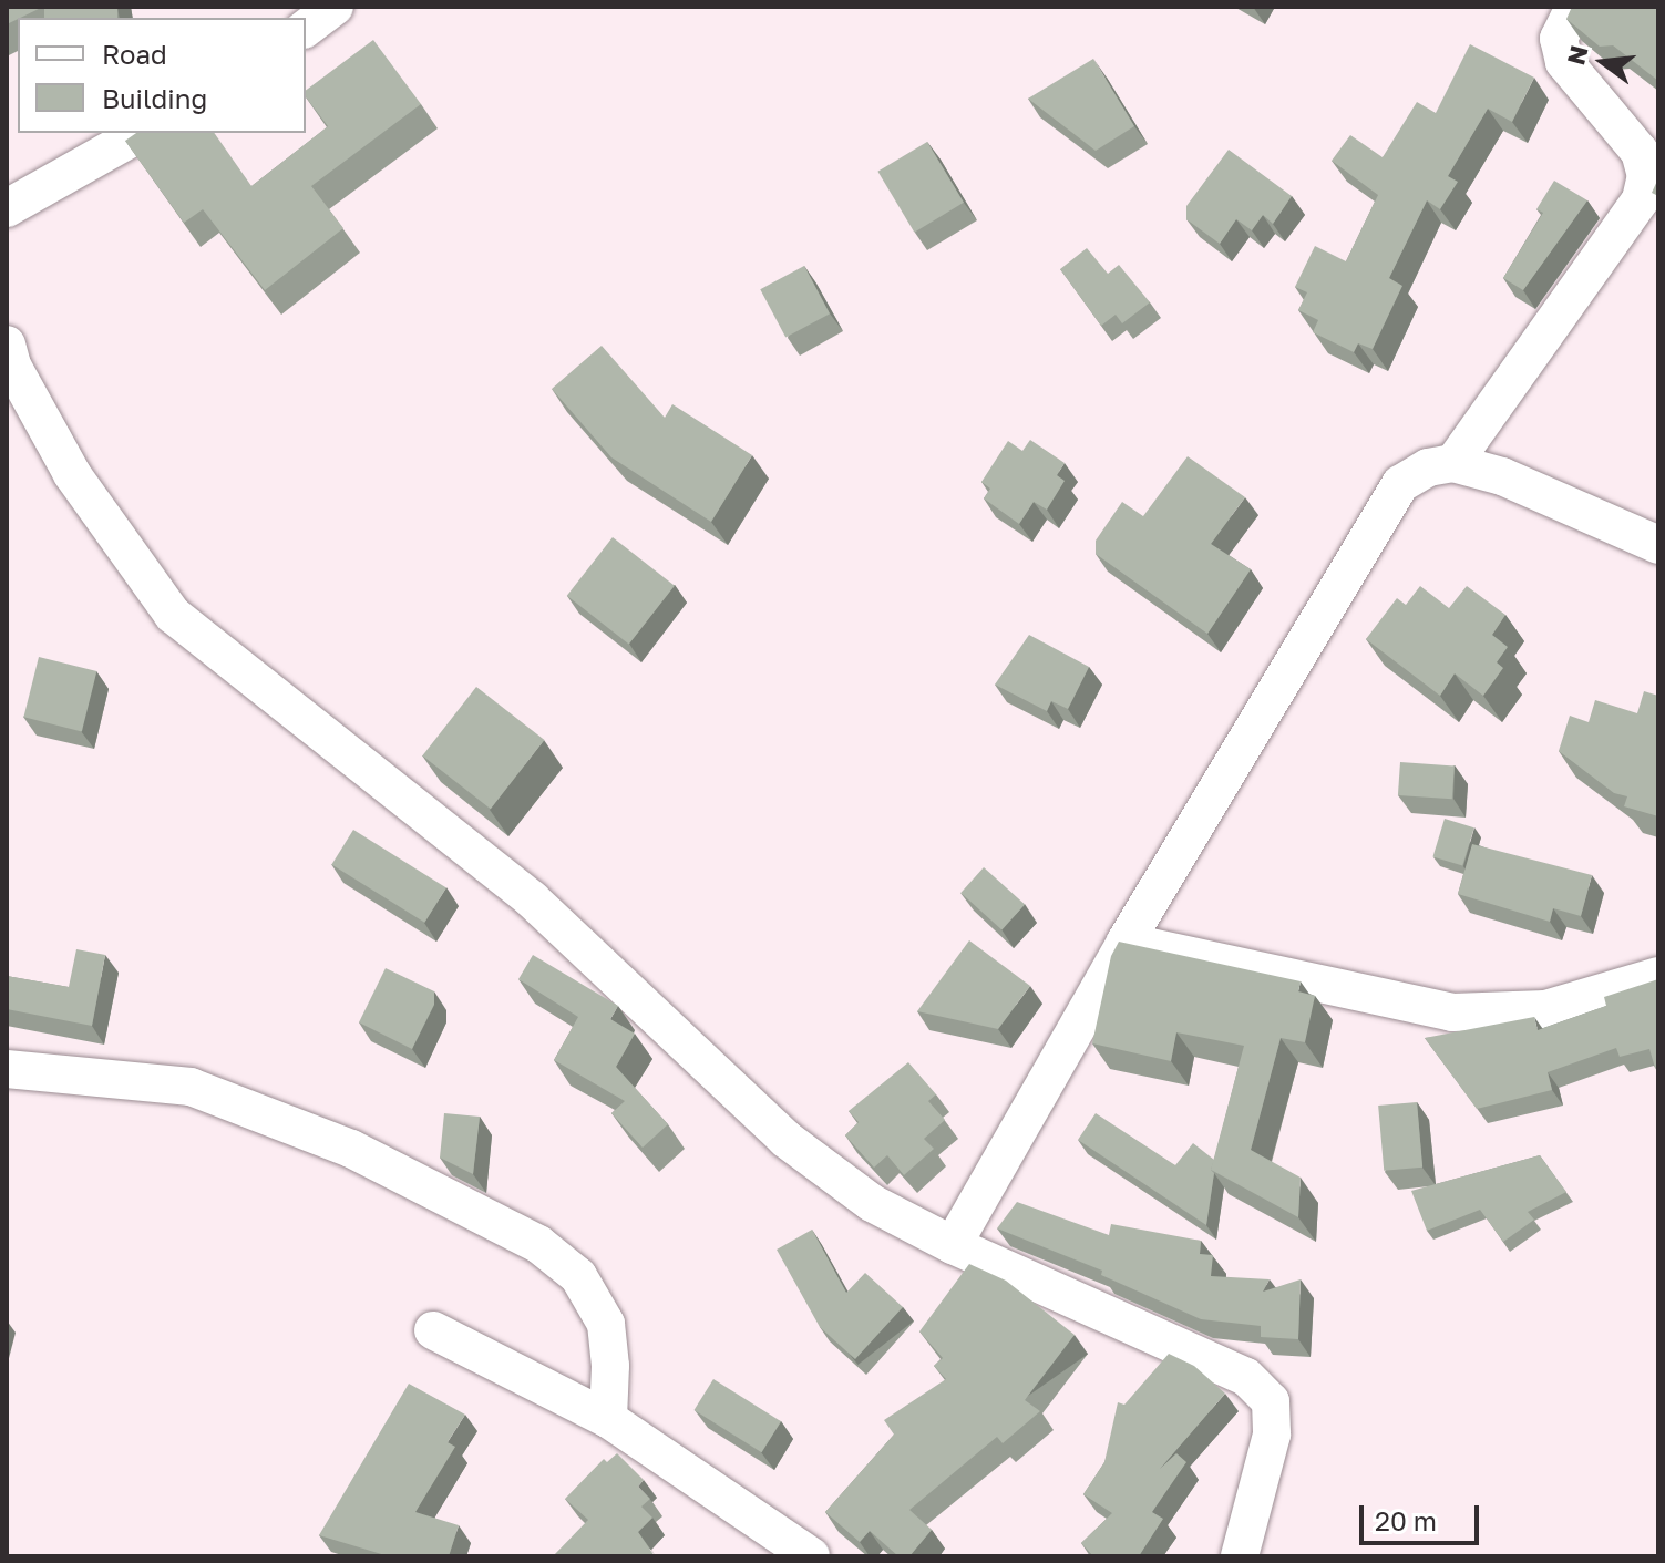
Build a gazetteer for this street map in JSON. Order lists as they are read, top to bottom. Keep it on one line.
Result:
{"legend":["Road","Building"],"scale_bar":"20 m","north":"left"}
